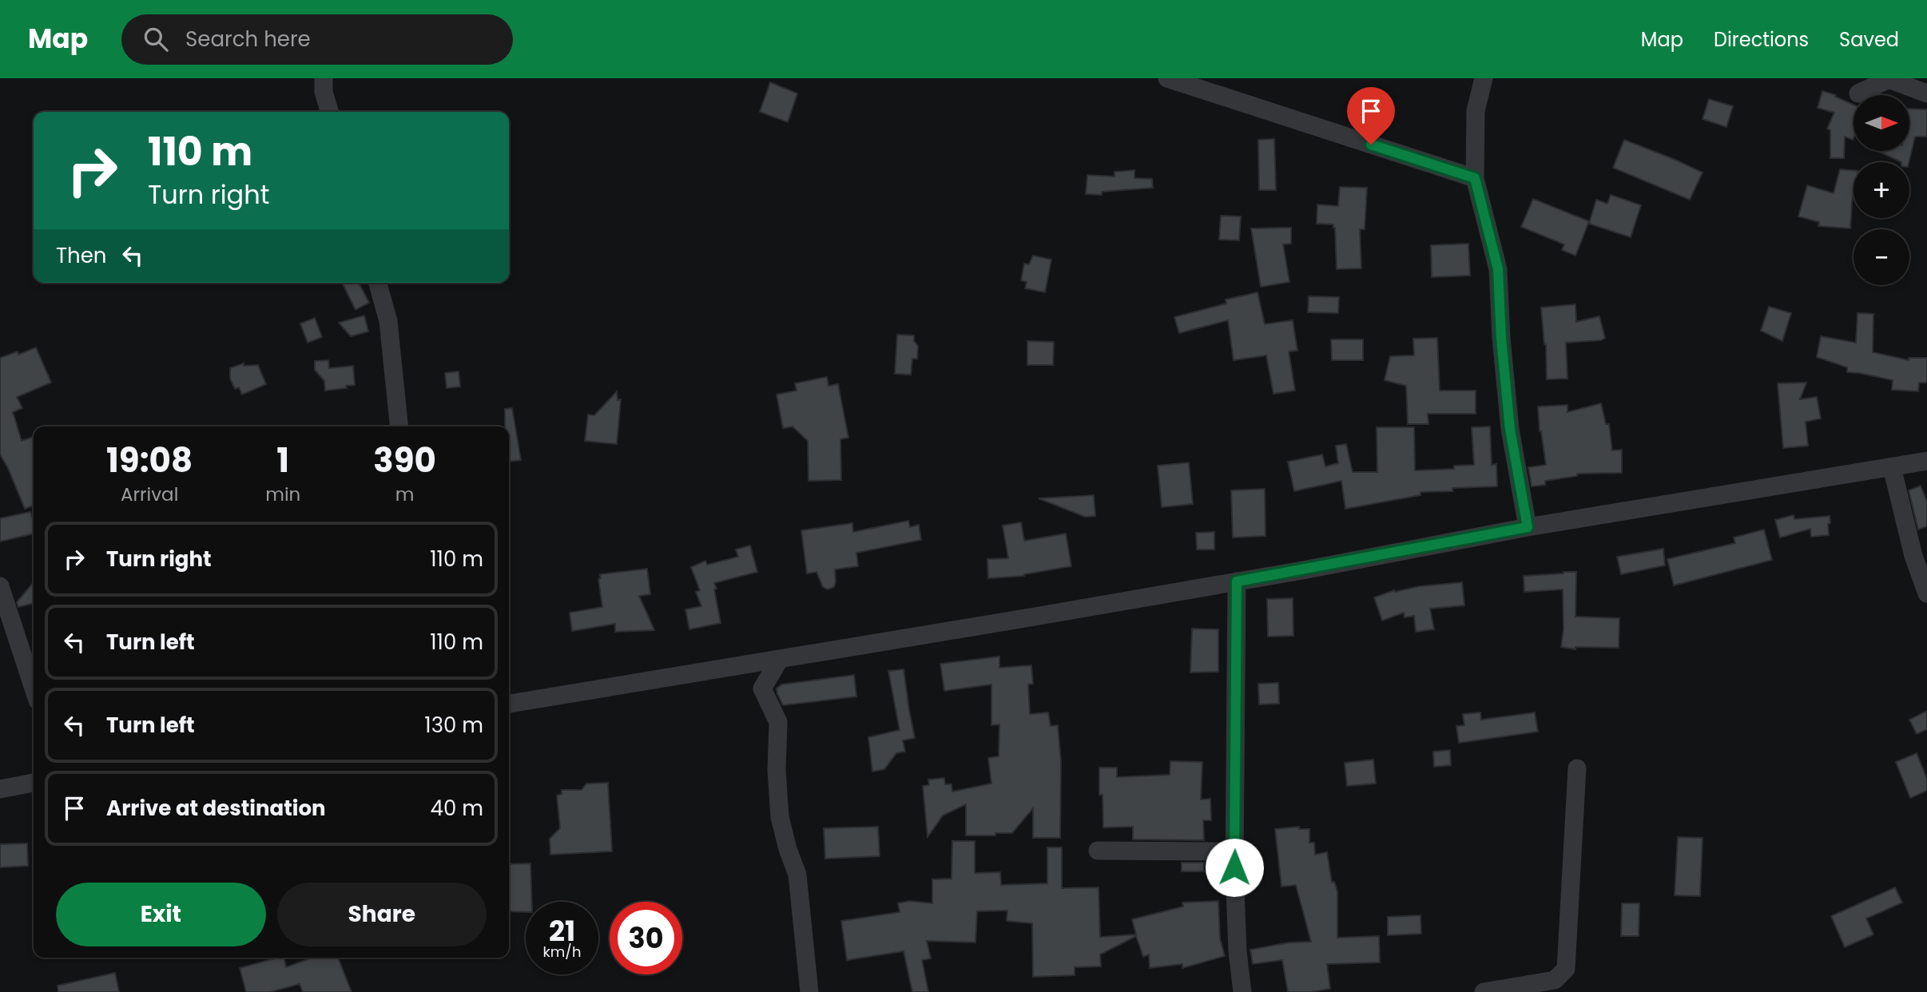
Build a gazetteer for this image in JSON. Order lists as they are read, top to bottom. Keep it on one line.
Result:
{"north":"right","page":{"header":"Map","search":"Search here","nav":["Map","Directions","Saved"],"map_buttons":["+","−"],"turn":["110 m","Turn right"],"then":"Then","eta":["19:08","Arrival","1","min","390","m"],"list":[{"name":"Turn right","value":"110 m"},{"name":"Turn left","value":"110 m"},{"name":"Turn left","value":"130 m"},{"name":"Arrive at destination","value":"40 m"}],"buttons":["Exit","Share"],"speed":"21 km/h","limit":"30"}}
